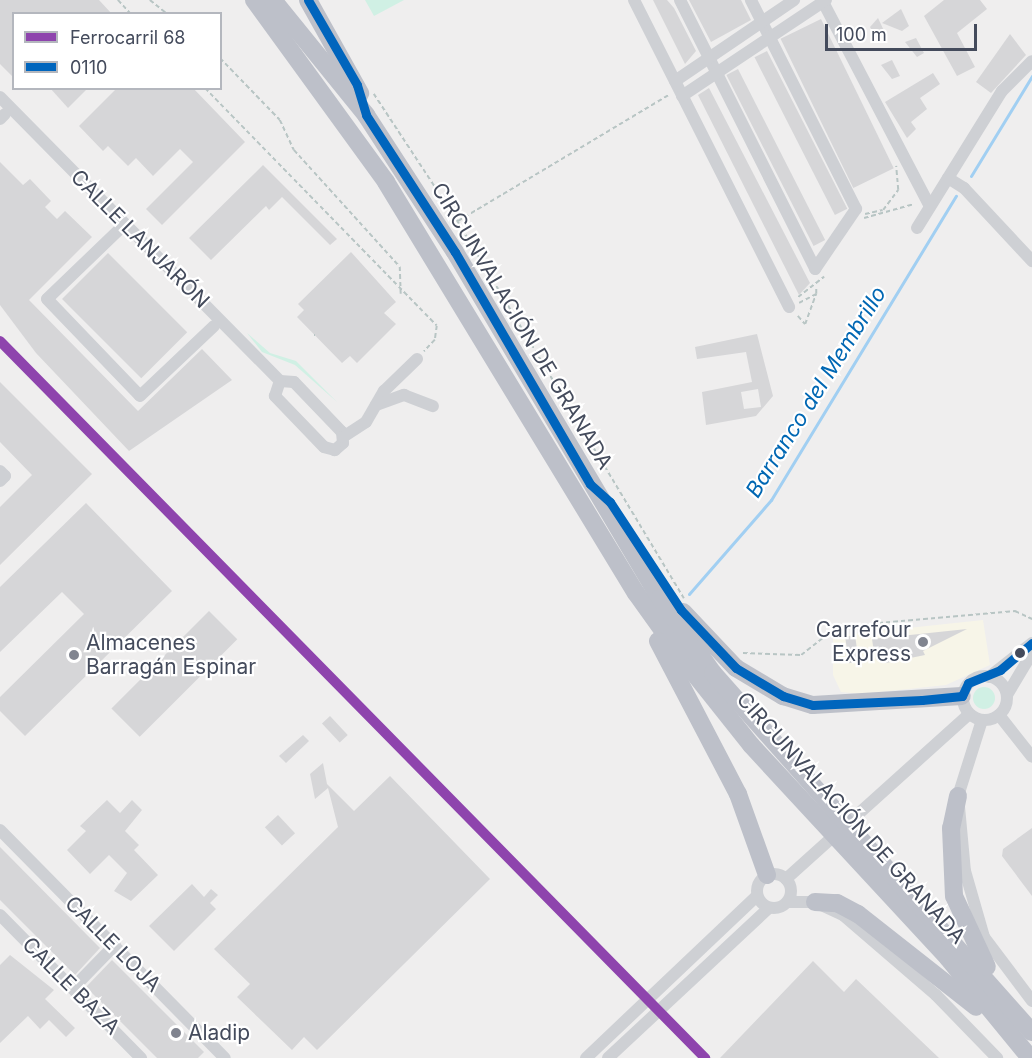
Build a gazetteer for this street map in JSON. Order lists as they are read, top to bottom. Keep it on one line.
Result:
{"streets":{"highway":["CIRCUNVALACIÓN DE GRANADA"],"street":["CALLE LANJARÓN","CALLE LOJA","CALLE BAZA"]},"water":["Barranco del Membrillo"],"places":["Carrefour Express","Almacenes Barragán Espinar","Aladip"],"lines":["transit line 0110","rail line 68"],"legend":["Ferrocarril 68","0110"],"scale_bar":"100 m"}
